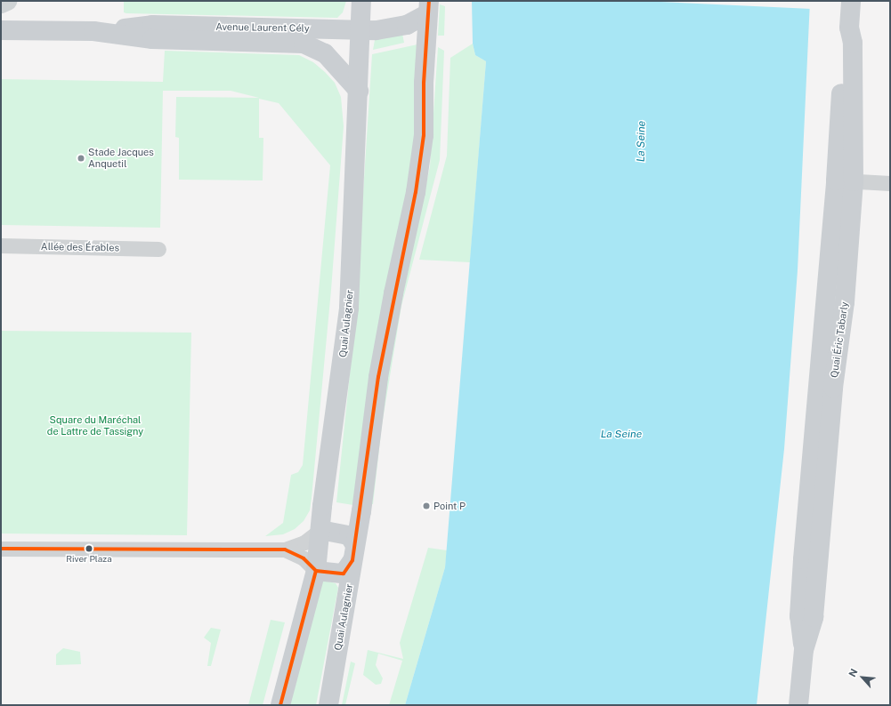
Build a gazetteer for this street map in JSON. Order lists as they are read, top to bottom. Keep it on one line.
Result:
{"streets":{"main road":["Avenue Laurent Cély","Quai Aulagnier","Quai Éric Tabarly"],"street":["Allée des Érables"]},"crossings":[["Avenue Laurent Cély","Quai Aulagnier"]],"water":["La Seine"],"parks":["Square du Maréchal de Lattre de Tassigny"],"places":["Stade Jacques Anquetil","Point P","River Plaza"],"north":"top left"}
